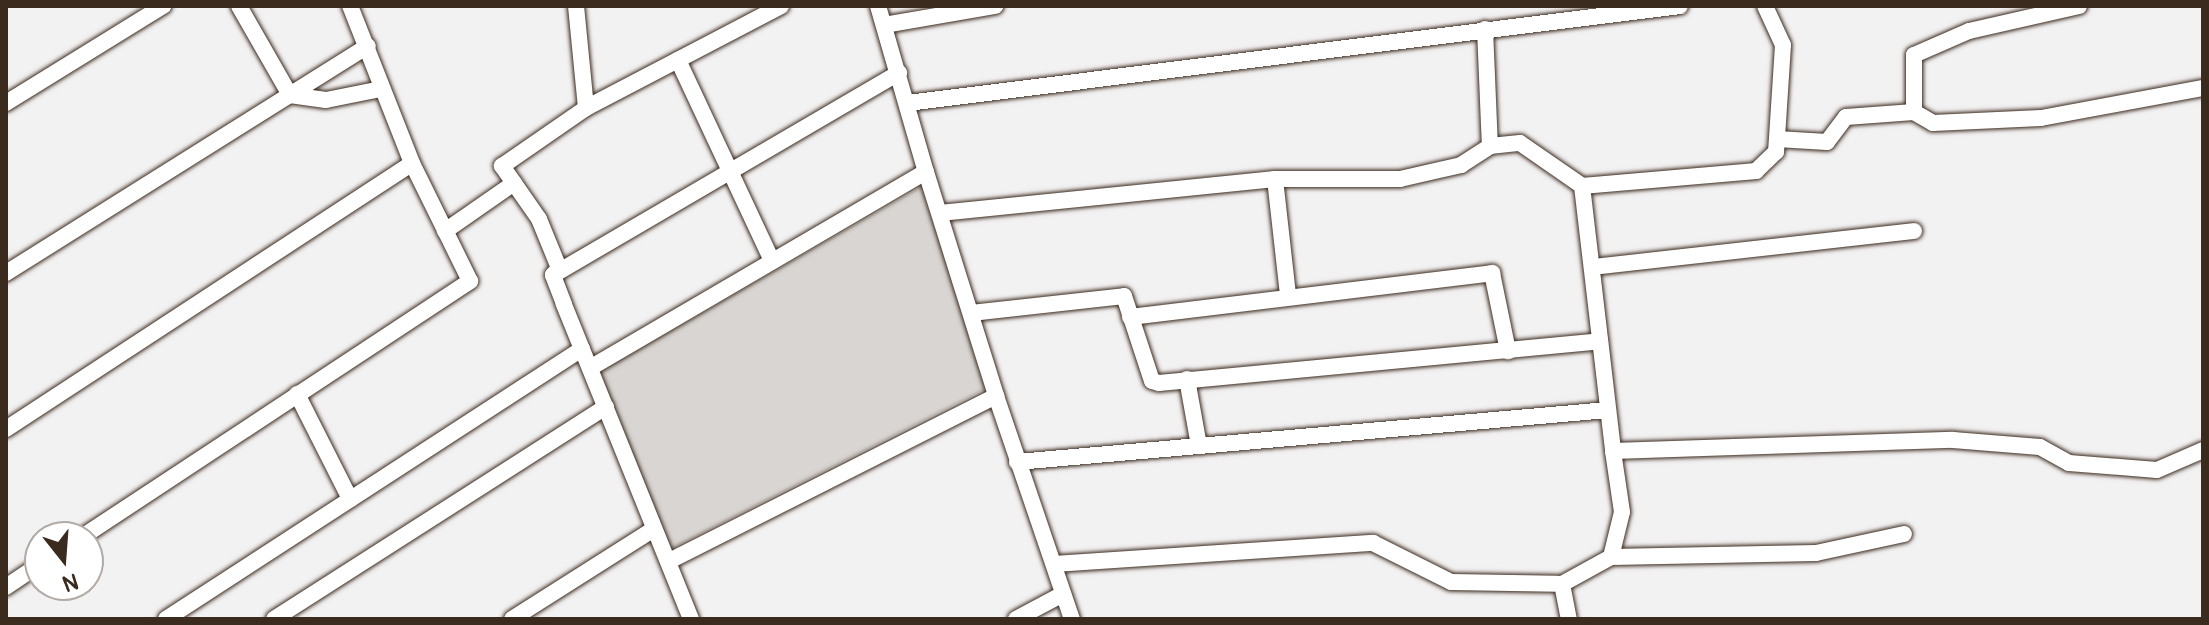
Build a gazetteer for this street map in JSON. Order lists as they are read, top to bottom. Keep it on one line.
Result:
{"north":"bottom"}
